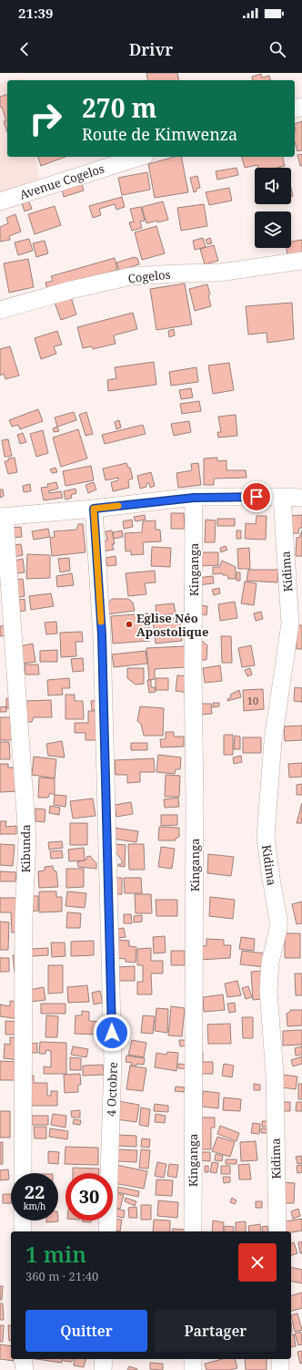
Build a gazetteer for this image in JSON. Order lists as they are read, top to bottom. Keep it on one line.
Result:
{"streets":{"street":["Avenue Cogelos","Cogelos","Kinganga","Kidima","Kibunda","4 Octobre"]},"places":["Eglise Néo Apostolique"],"house_numbers":["10"],"page":{"status":"21:39","header":"Drivr","turn":["270 m","Route de Kimwenza"],"speed":"22 km/h","limit":"30","heading":["1 min","360 m · 21:40"],"buttons":["Quitter","Partager"]}}
